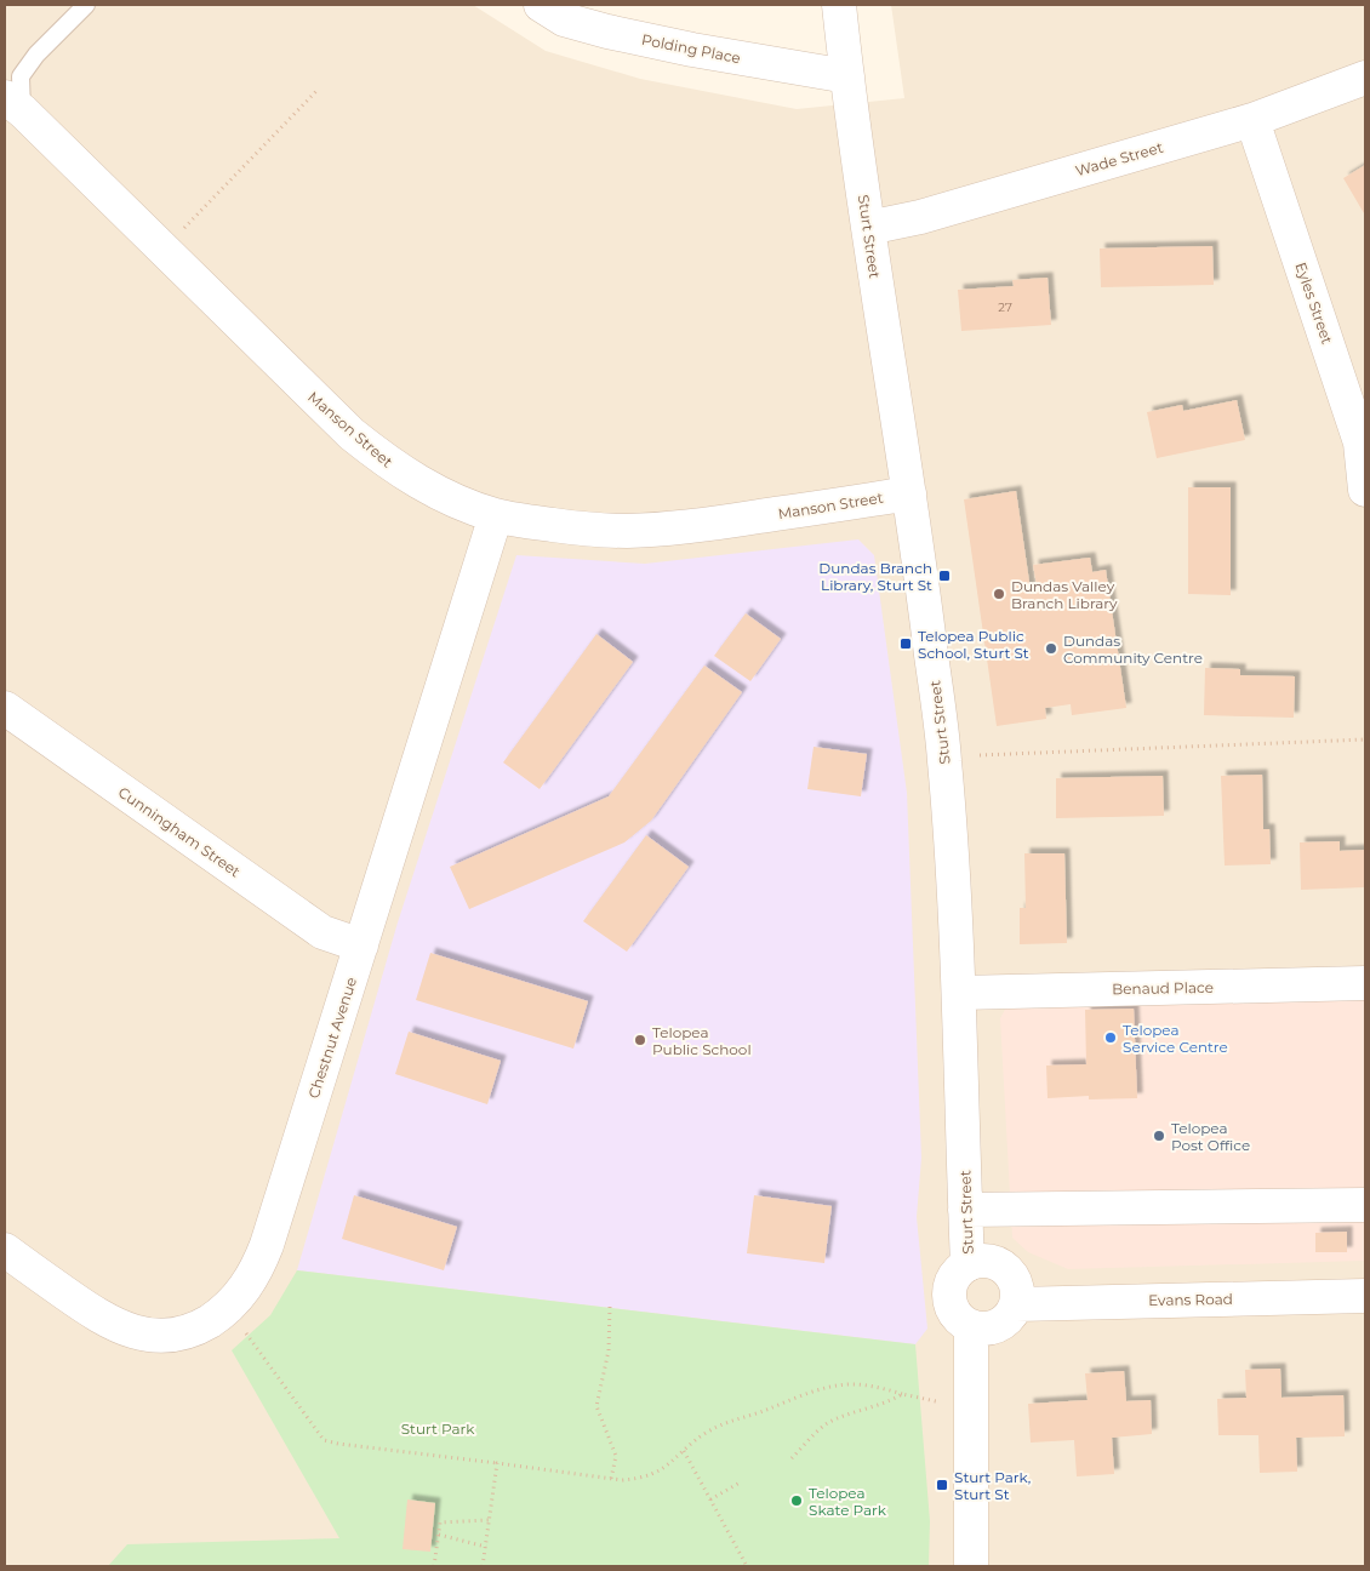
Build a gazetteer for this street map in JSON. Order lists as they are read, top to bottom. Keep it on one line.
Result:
{"streets":{"street":["Polding Place","Wade Street","Sturt Street","Eyles Street","Manson Street","Cunningham Street","Benaud Place","Chestnut Avenue","Evans Road"]},"crossings":[["Polding Place","Sturt Street"],["Wade Street","Sturt Street"],["Wade Street","Eyles Street"],["Sturt Street","Manson Street"],["Sturt Street","Benaud Place"],["Sturt Street","Evans Road"],["Manson Street","Chestnut Avenue"],["Cunningham Street","Chestnut Avenue"]],"parks":["Sturt Park"],"places":{"transit":["Dundas Branch Library, Sturt St","Telopea Public School, Sturt St","Sturt Park, Sturt St"],"other":["Dundas Valley Branch Library","Dundas Community Centre","Telopea Service Centre","Telopea Public School","Telopea Post Office","Telopea Skate Park"]},"house_numbers":["27"]}
